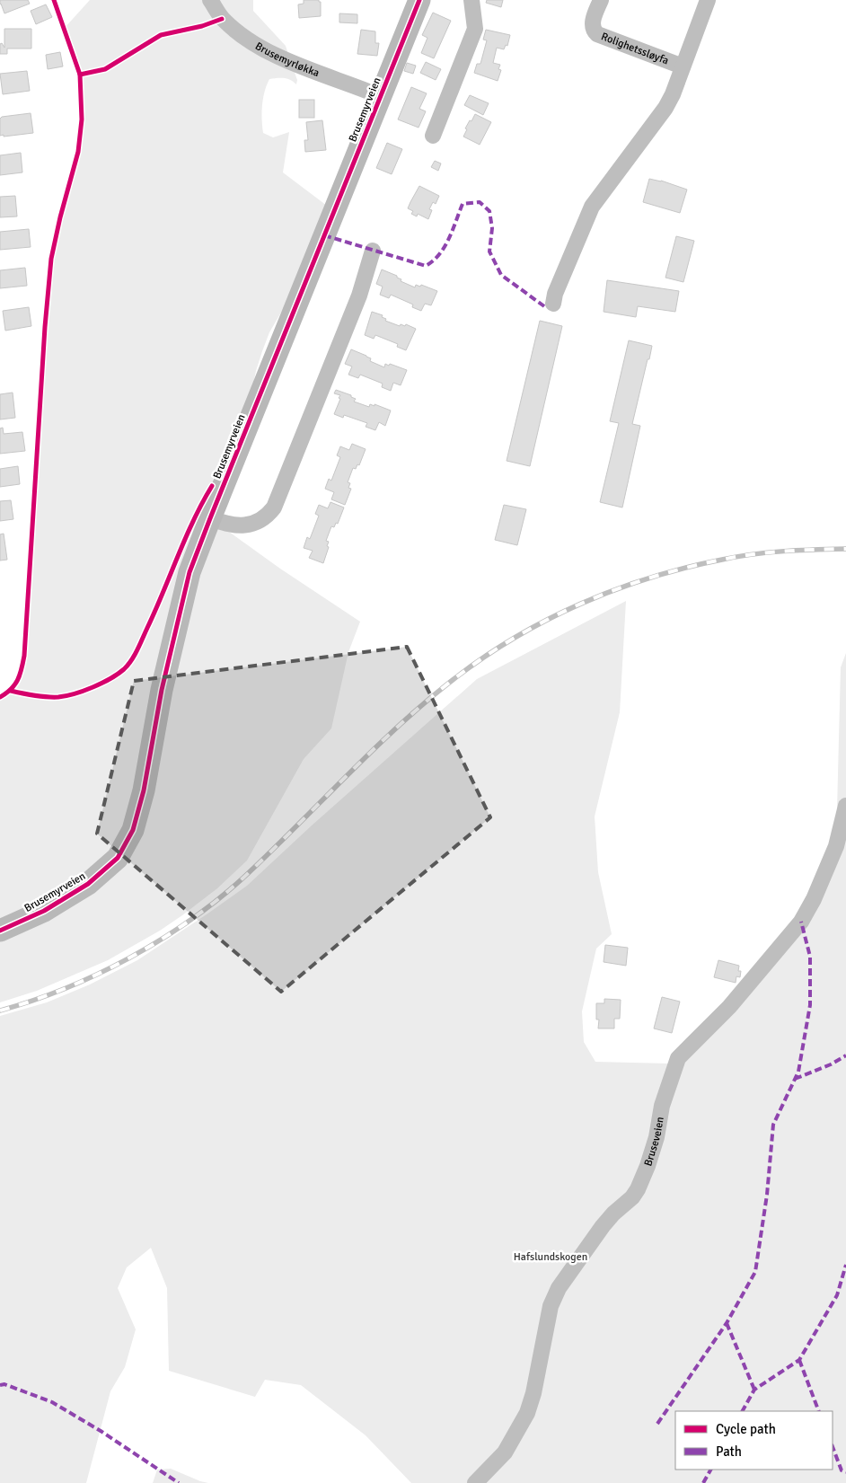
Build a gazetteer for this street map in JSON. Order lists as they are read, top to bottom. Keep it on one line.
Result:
{"streets":{"street":["Rolighetssløyfa","Brusemyrløkka","Brusemyrveien","Bruseveien"]},"crossings":[["Brusemyrløkka","Brusemyrveien"]],"parks":["Hafslundskogen"],"legend":["Cycle path","Path"]}
